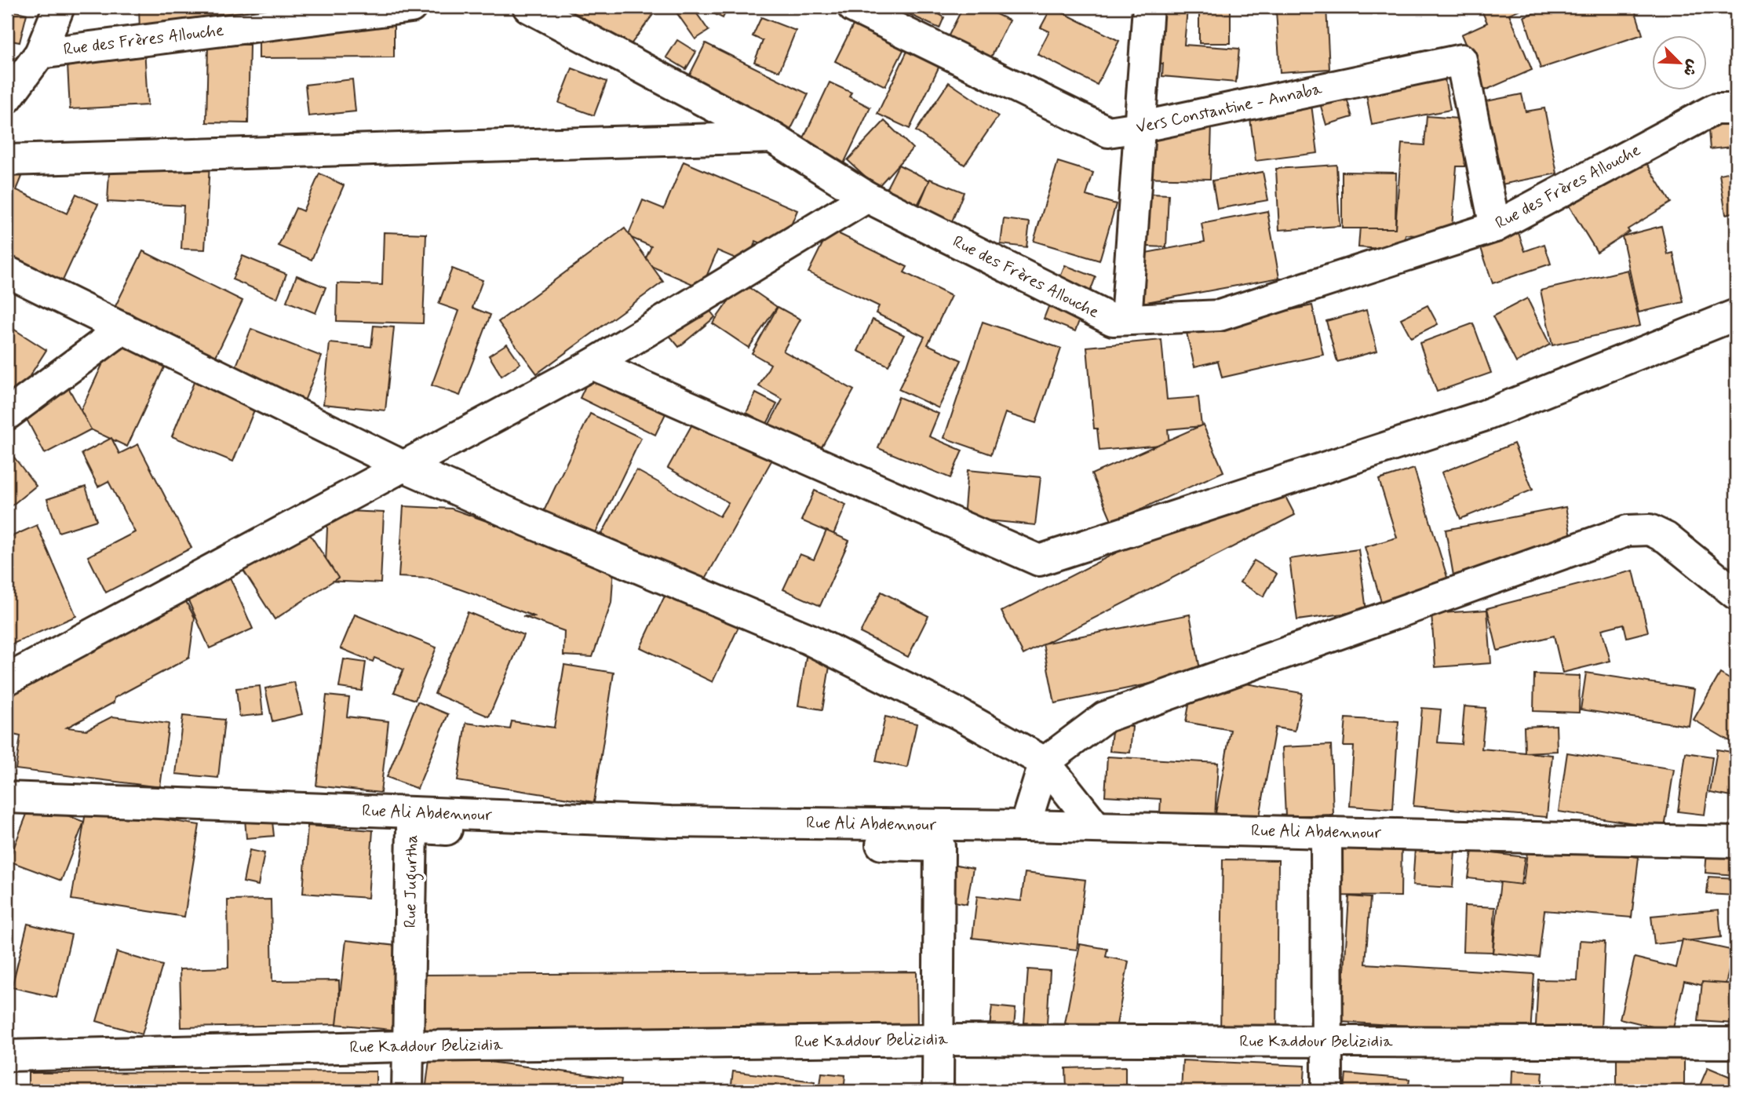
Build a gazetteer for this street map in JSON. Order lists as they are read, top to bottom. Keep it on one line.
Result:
{"streets":{"street":["Rue des Frères Allouche","Vers Constantine - Annaba","Rue Ali Abdennour","Rue Jugurtha","Rue Kaddour Belizidia"]},"crossings":[["Rue des Frères Allouche","Vers Constantine - Annaba"],["Rue Ali Abdennour","Rue Jugurtha"],["Rue Jugurtha","Rue Kaddour Belizidia"]],"north":"bottom right"}
